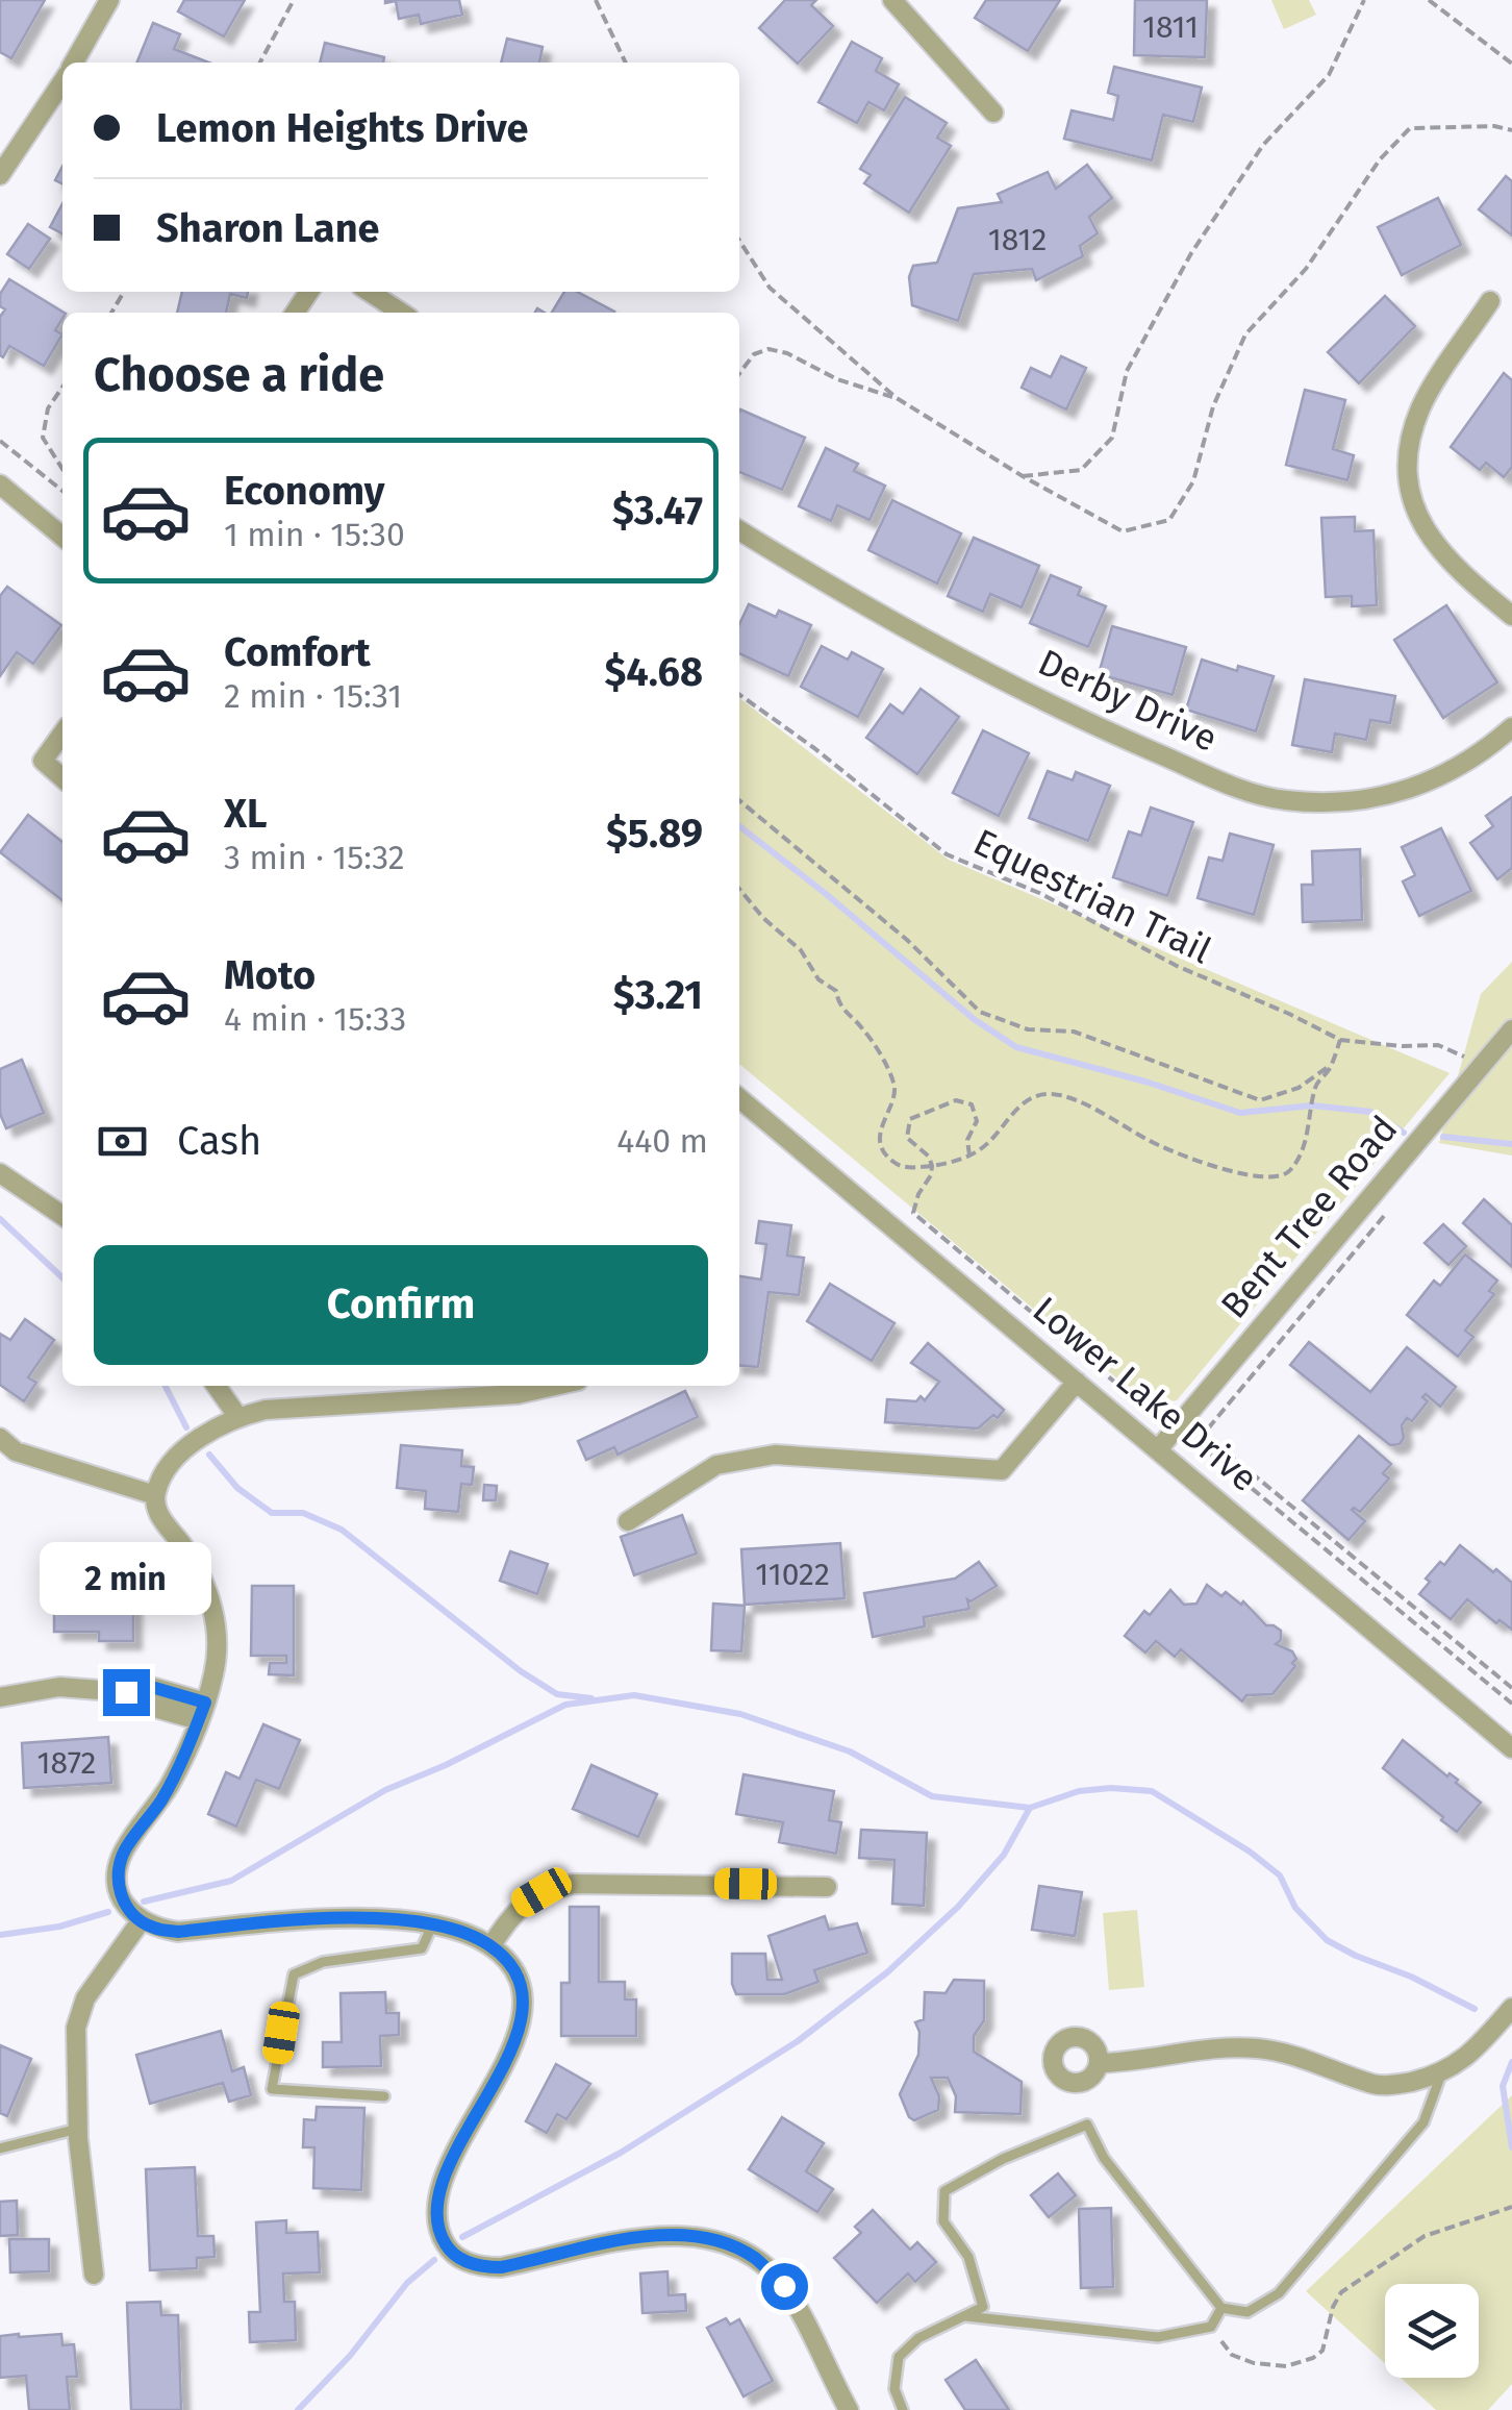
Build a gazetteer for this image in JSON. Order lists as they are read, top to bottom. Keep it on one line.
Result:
{"streets":{"street":["Derby Drive","Bent Tree Road","Lower Lake Drive"],"path":["Equestrian Trail"]},"crossings":[["Bent Tree Road","Lower Lake Drive"]],"house_numbers":["1811","1812","11022","1872"],"page":{"banner":["Lemon Heights Drive","Sharon Lane"],"heading":"Choose a ride","list":[{"name":"Economy","note":"1 min · 15:30","value":"$3.47"},{"name":"Comfort","note":"2 min · 15:31","value":"$4.68"},{"name":"XL","note":"3 min · 15:32","value":"$5.89"},{"name":"Moto","note":"4 min · 15:33","value":"$3.21"}],"pay":["Cash","440 m"],"buttons":"Confirm","bubble":"2 min"}}
